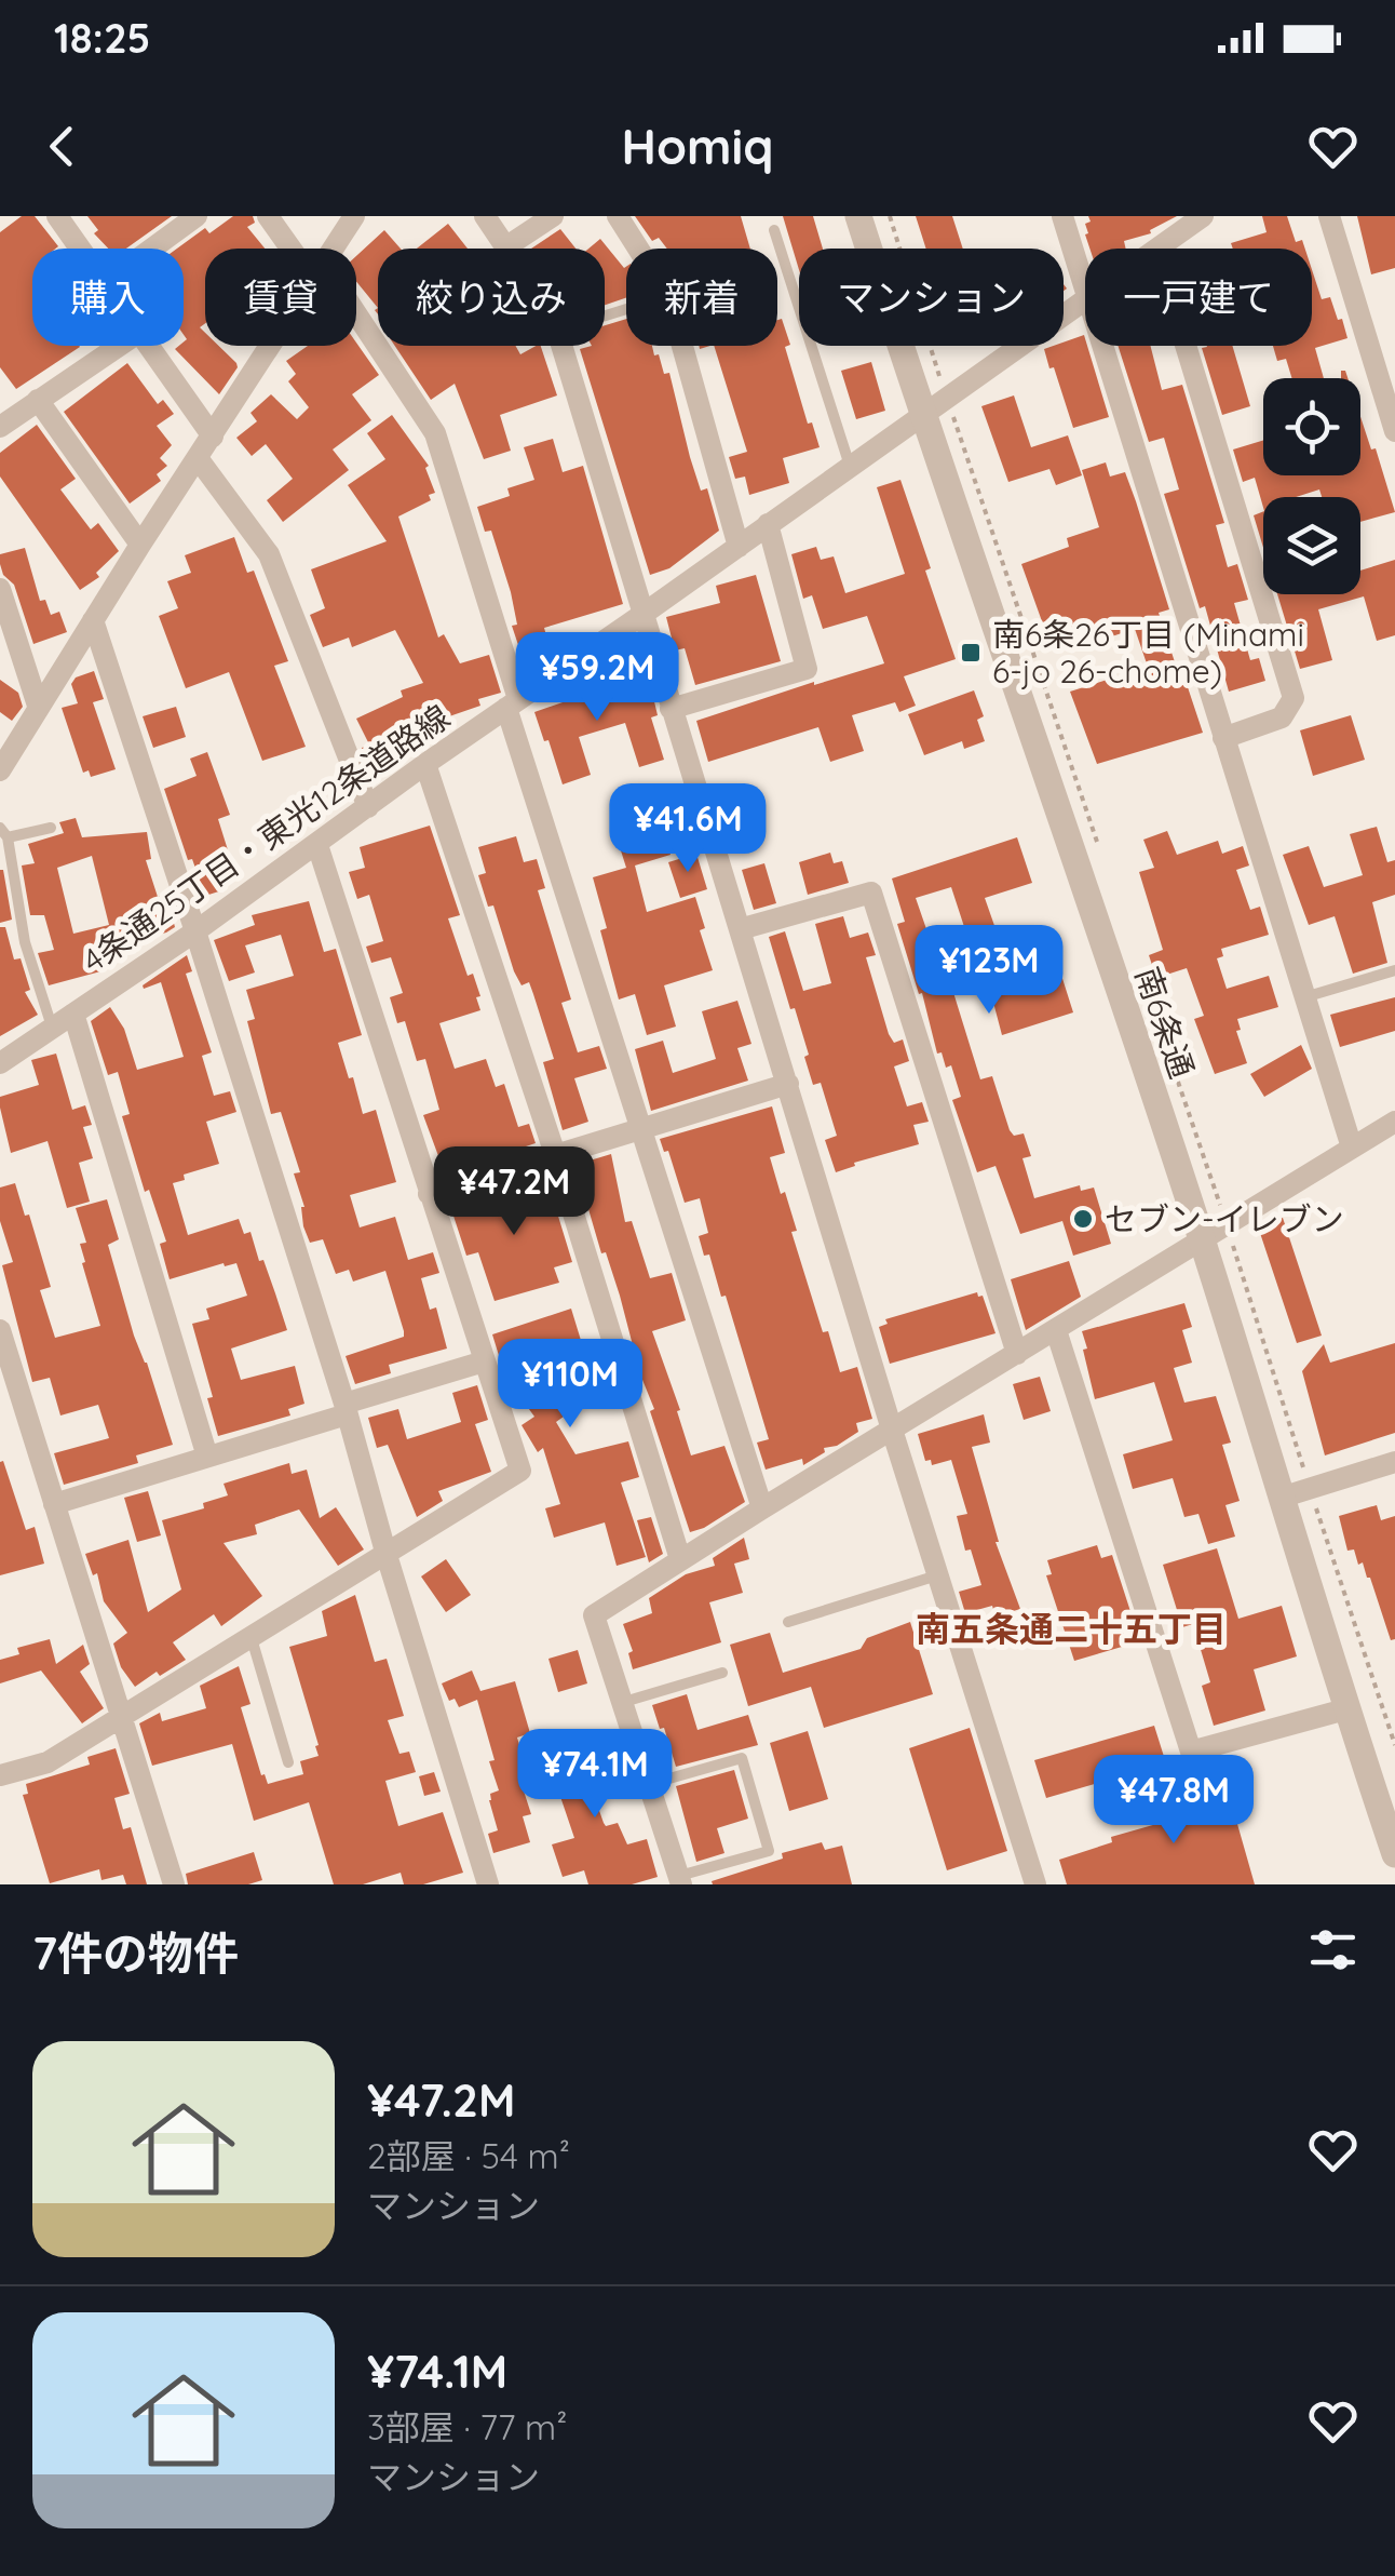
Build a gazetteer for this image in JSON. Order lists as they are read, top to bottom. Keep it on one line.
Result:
{"streets":{"street":["4条通25丁目・東光12条道路線","南6条通"]},"crossings":[["4条通25丁目・東光12条道路線","南6条通"]],"districts":["南五条通二十五丁目"],"places":{"transit":["南6条26丁目 (Minami 6-jo 26-chome)"],"other":["セブン-イレブン"]},"page":{"status":"18:25","header":"Homiq","chip":["購入","賃貸","絞り込み","新着","マンション","一戸建て"],"price":["¥59.2M","¥41.6M","¥123M","¥47.2M","¥110M","¥74.1M","¥47.8M"],"heading":"7件の物件","list":[{"name":"¥47.2M","note":"2部屋 · 54 m² · マンション"},{"name":"¥74.1M","note":"3部屋 · 77 m² · マンション"}]}}
